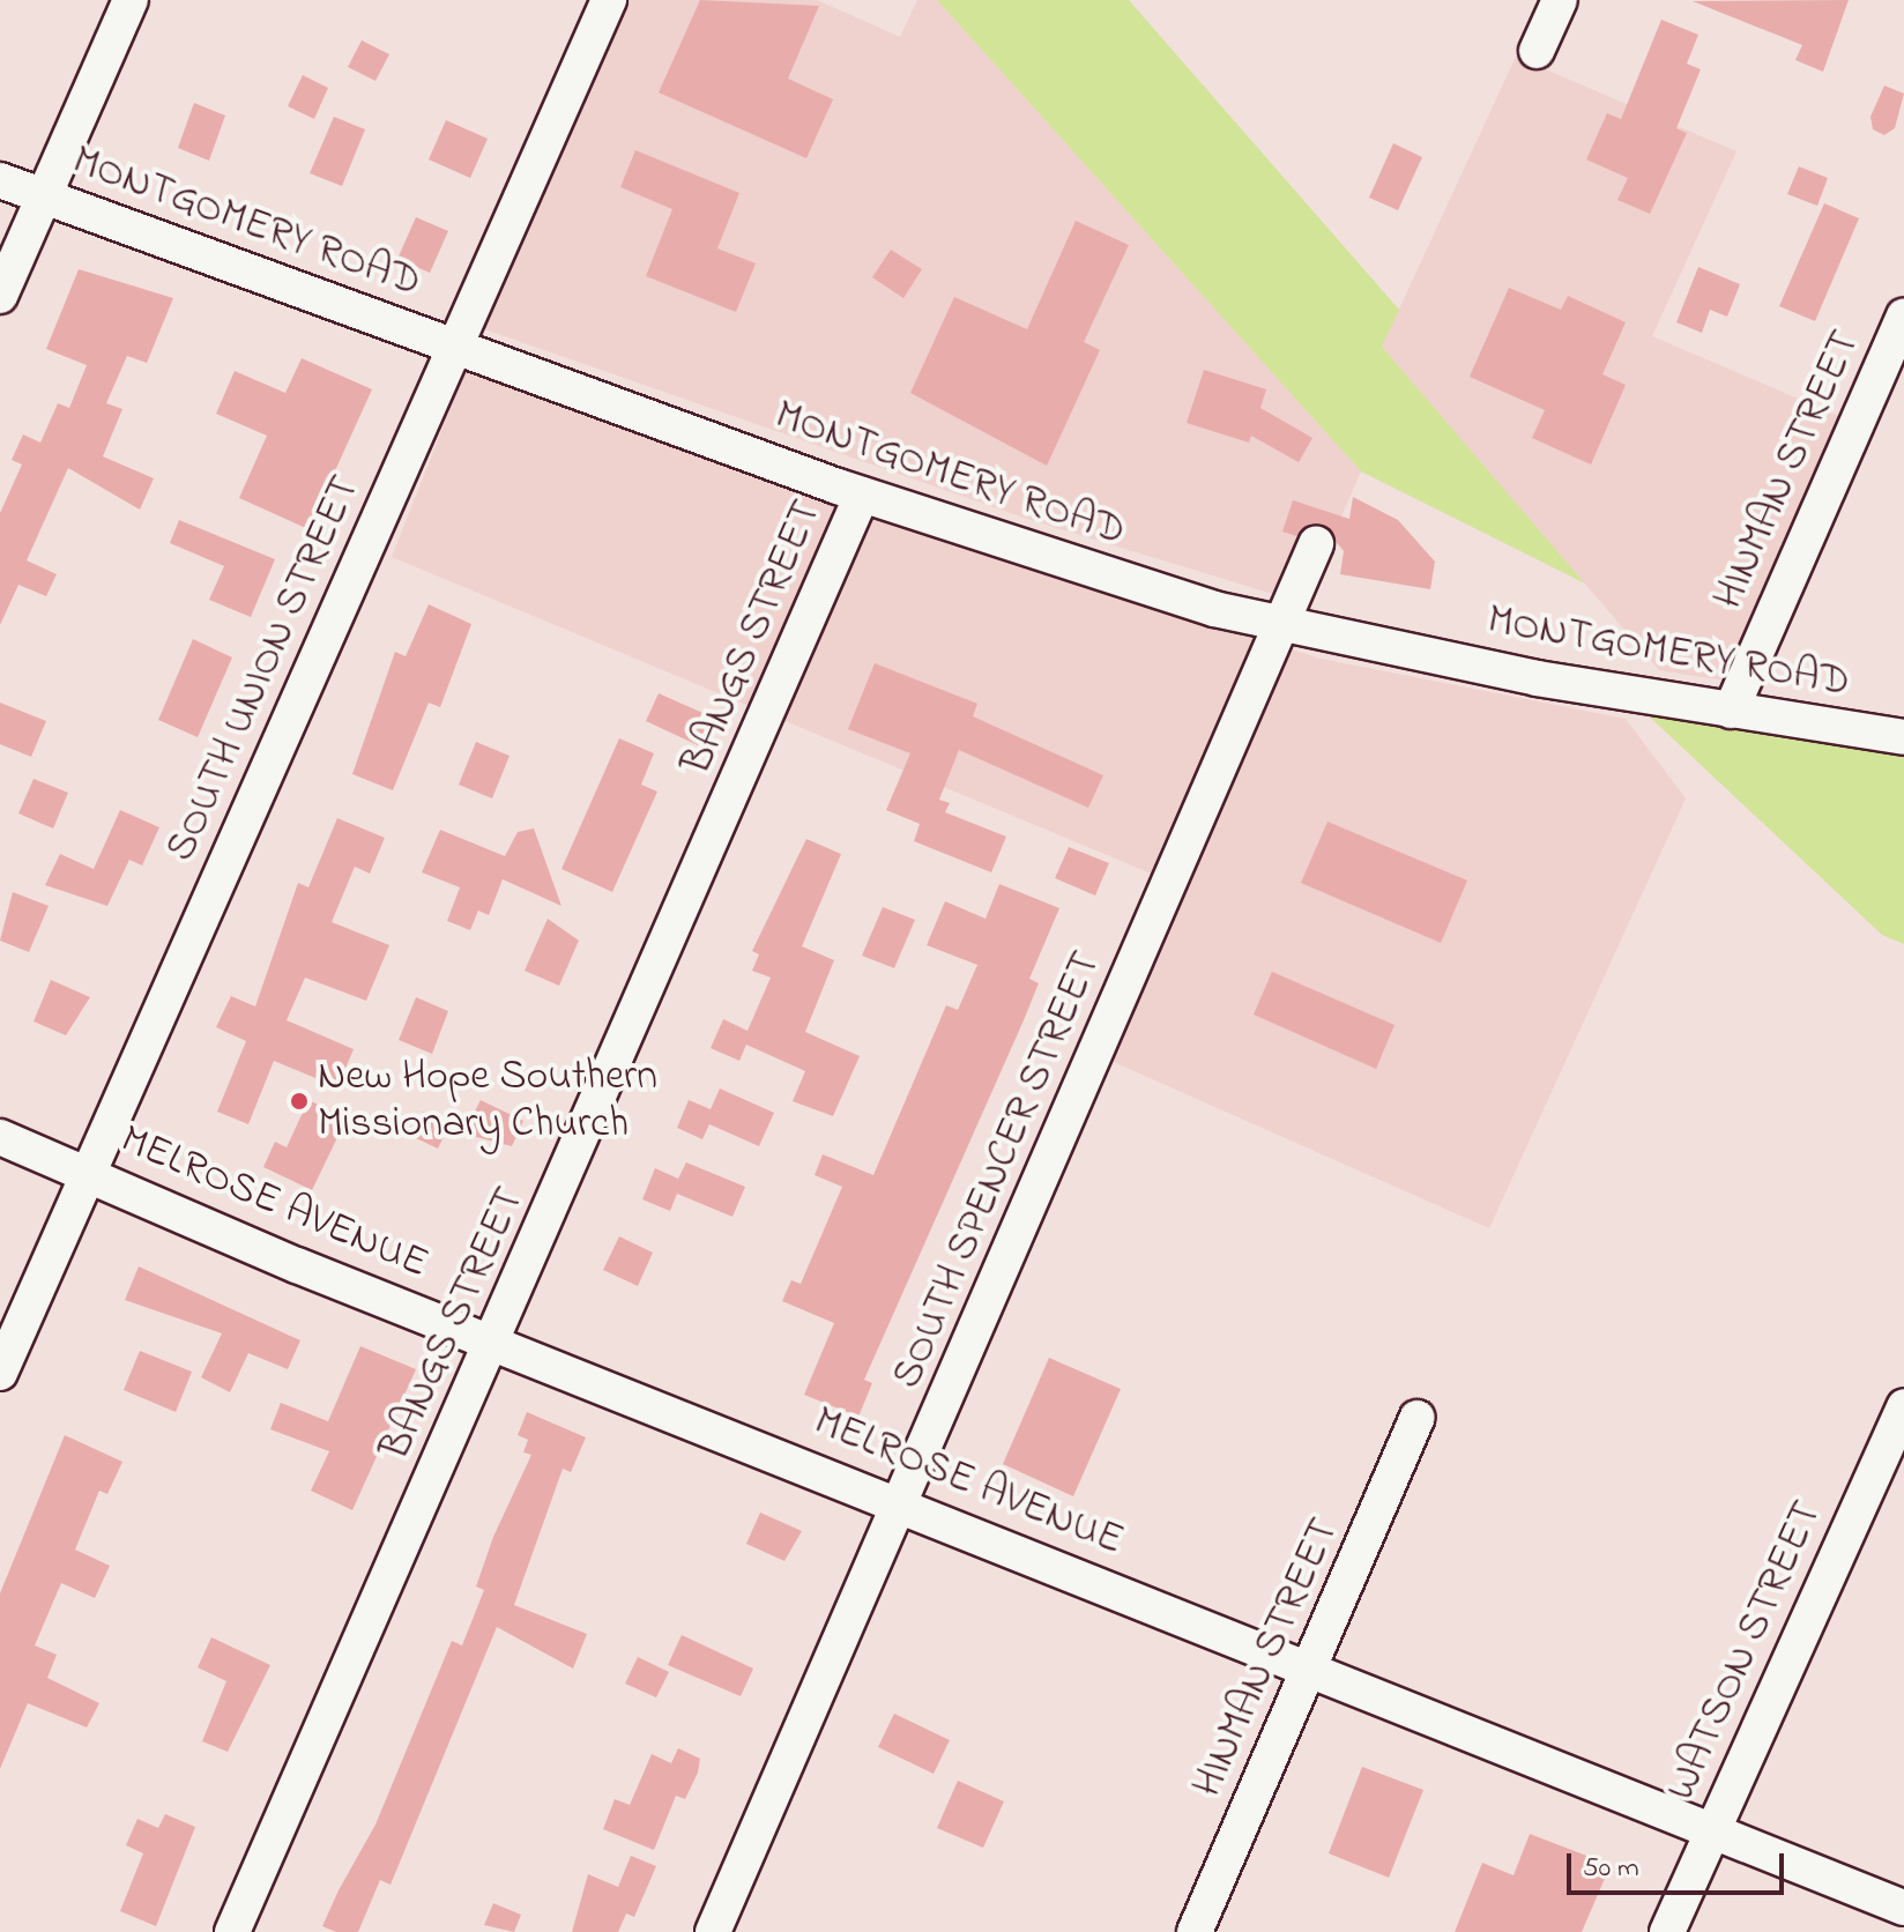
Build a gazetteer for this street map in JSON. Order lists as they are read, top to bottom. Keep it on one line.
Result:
{"streets":{"street":["MONTGOMERY ROAD","HINMAN STREET","BANGS STREET","SOUTH UNION STREET","SOUTH SPENCER STREET","MELROSE AVENUE","WATSON STREET"]},"crossings":[["MONTGOMERY ROAD","HINMAN STREET"],["MONTGOMERY ROAD","BANGS STREET"],["MONTGOMERY ROAD","SOUTH UNION STREET"],["MONTGOMERY ROAD","SOUTH SPENCER STREET"],["HINMAN STREET","MELROSE AVENUE"],["BANGS STREET","MELROSE AVENUE"],["SOUTH UNION STREET","MELROSE AVENUE"],["SOUTH SPENCER STREET","MELROSE AVENUE"],["MELROSE AVENUE","WATSON STREET"]],"places":["New Hope Southern Missionary Church"],"scale_bar":"50 m"}
